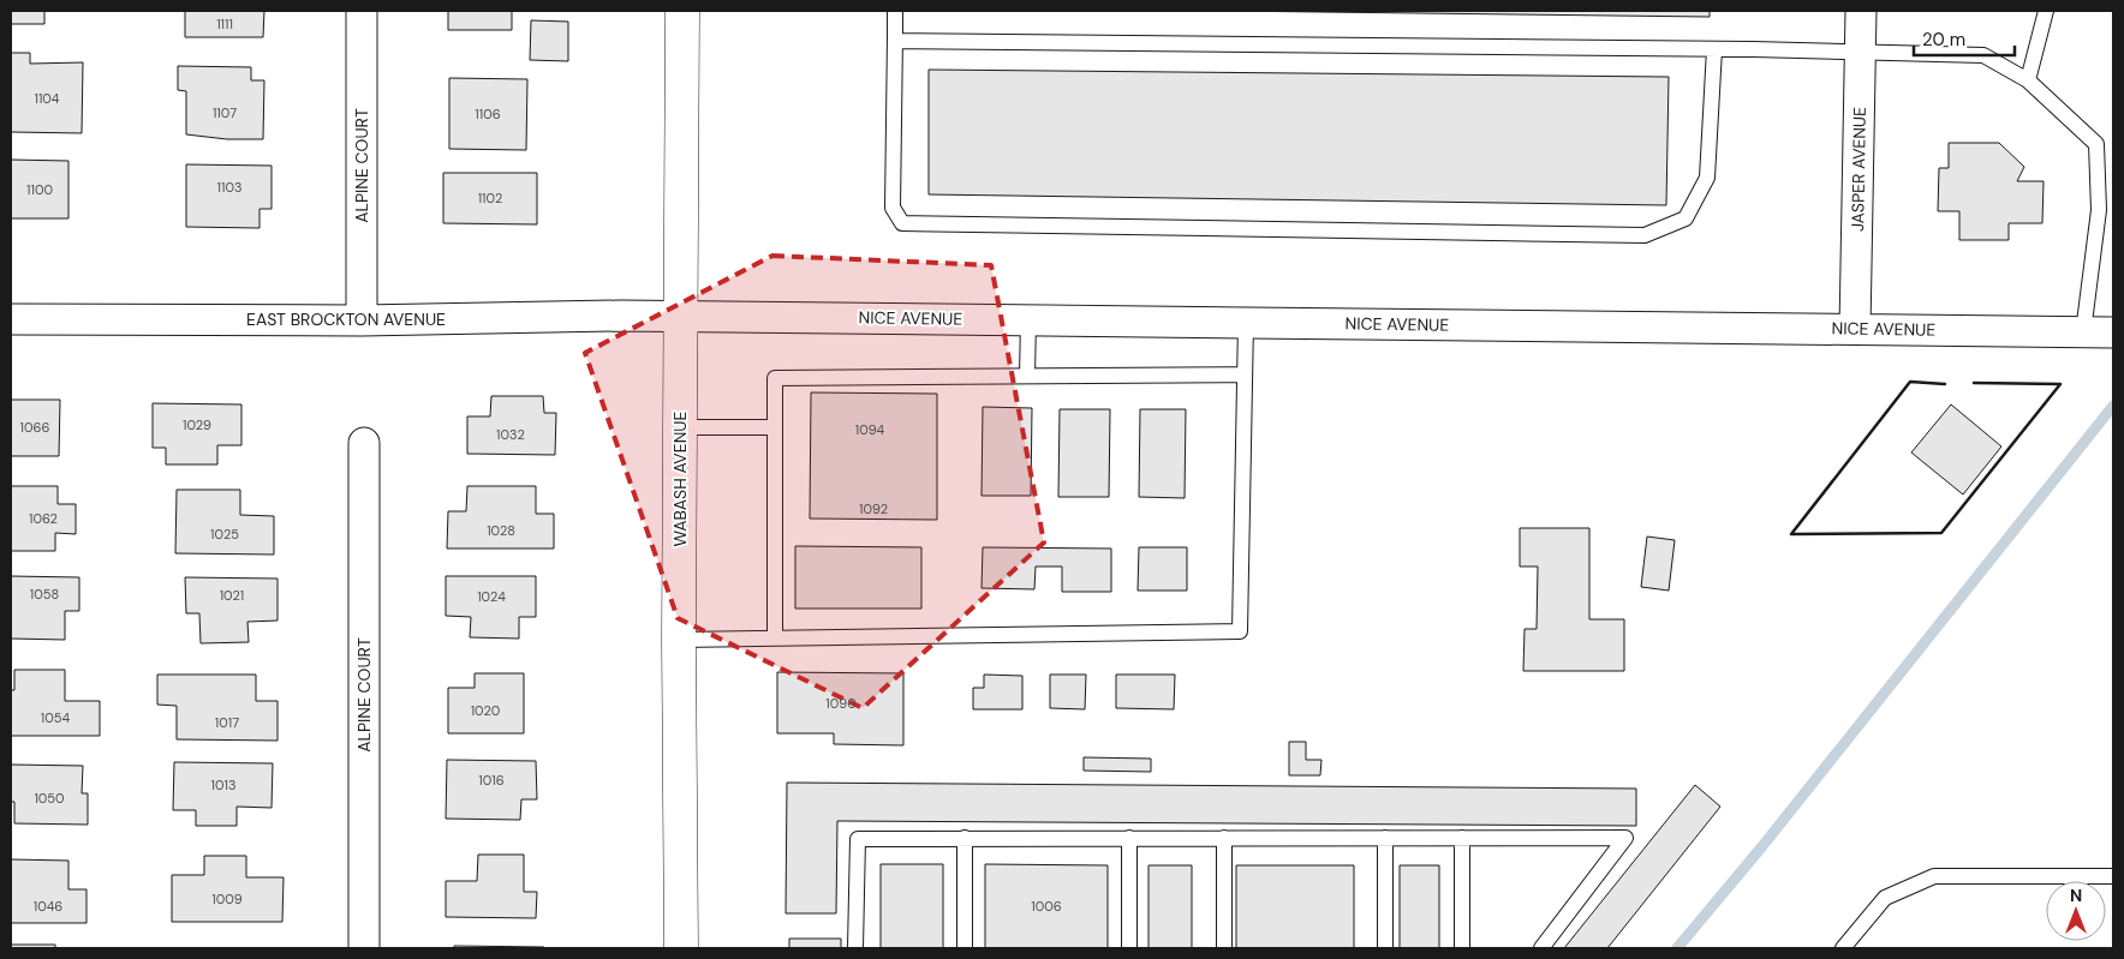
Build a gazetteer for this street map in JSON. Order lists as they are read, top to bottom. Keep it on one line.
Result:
{"streets":{"street":["ALPINE COURT","JASPER AVENUE","NICE AVENUE","EAST BROCKTON AVENUE","WABASH AVENUE"]},"crossings":[["ALPINE COURT","EAST BROCKTON AVENUE"],["JASPER AVENUE","NICE AVENUE"],["NICE AVENUE","EAST BROCKTON AVENUE"],["NICE AVENUE","WABASH AVENUE"],["EAST BROCKTON AVENUE","WABASH AVENUE"]],"house_numbers":["1111","1104","1107","1106","1103","1100","1102","1029","1066","1094","1032","1092","1062","1028","1025","1058","1021","1024","1090","1020","1054","1017","1016","1013","1050","1009","1046","1006"],"scale_bar":"20 m","north":"top"}
